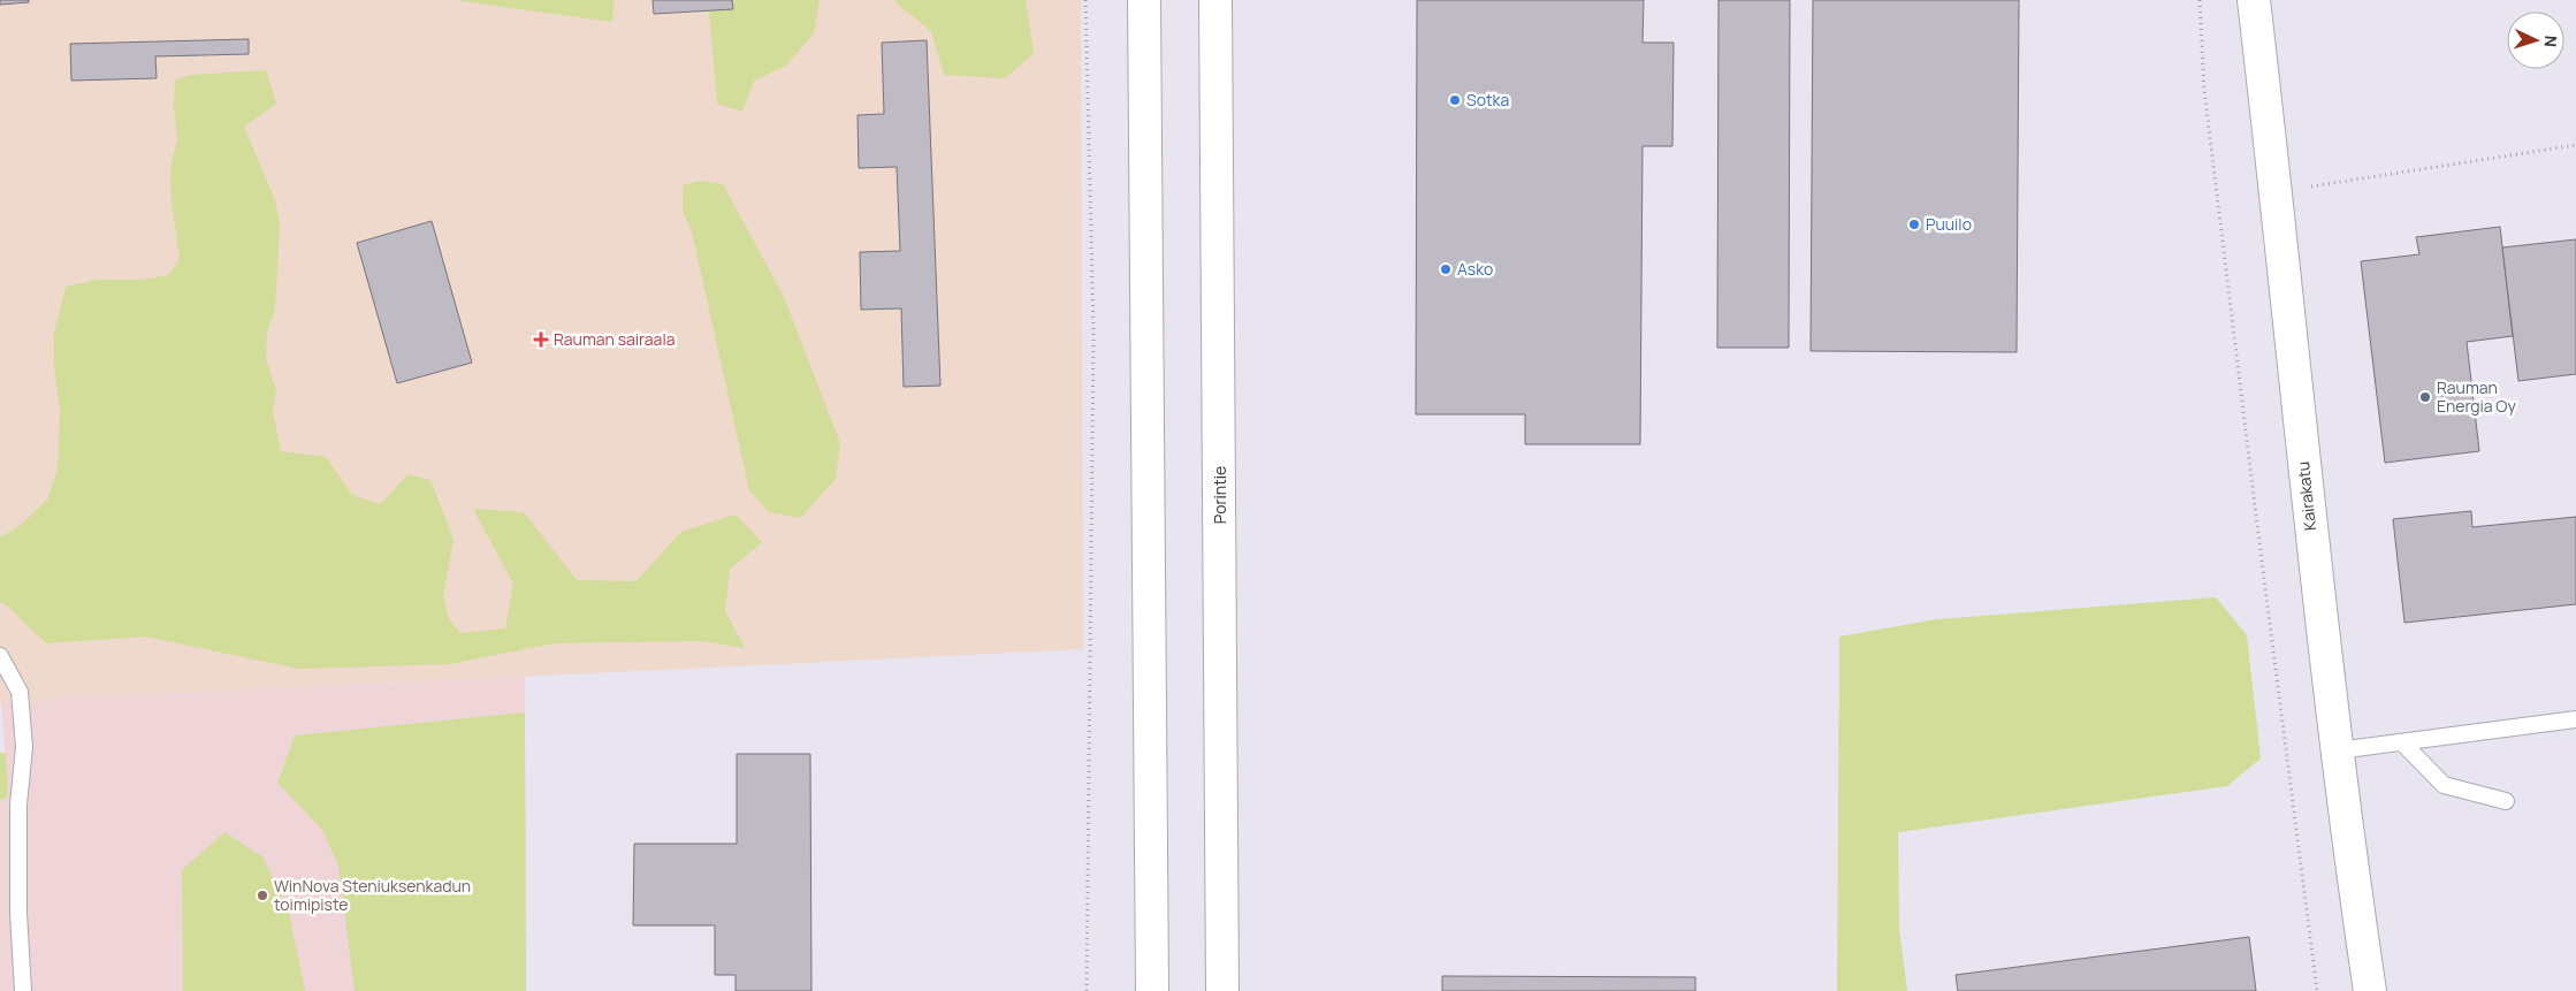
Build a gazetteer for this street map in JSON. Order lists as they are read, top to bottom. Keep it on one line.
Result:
{"streets":{"main road":["Porintie","Kairakatu"]},"places":{"other":["Sotka","Puuilo","Asko","Rauman Energia Oy","WinNova Steniuksenkadun toimipiste"],"health":["Rauman sairaala"]},"north":"right"}
